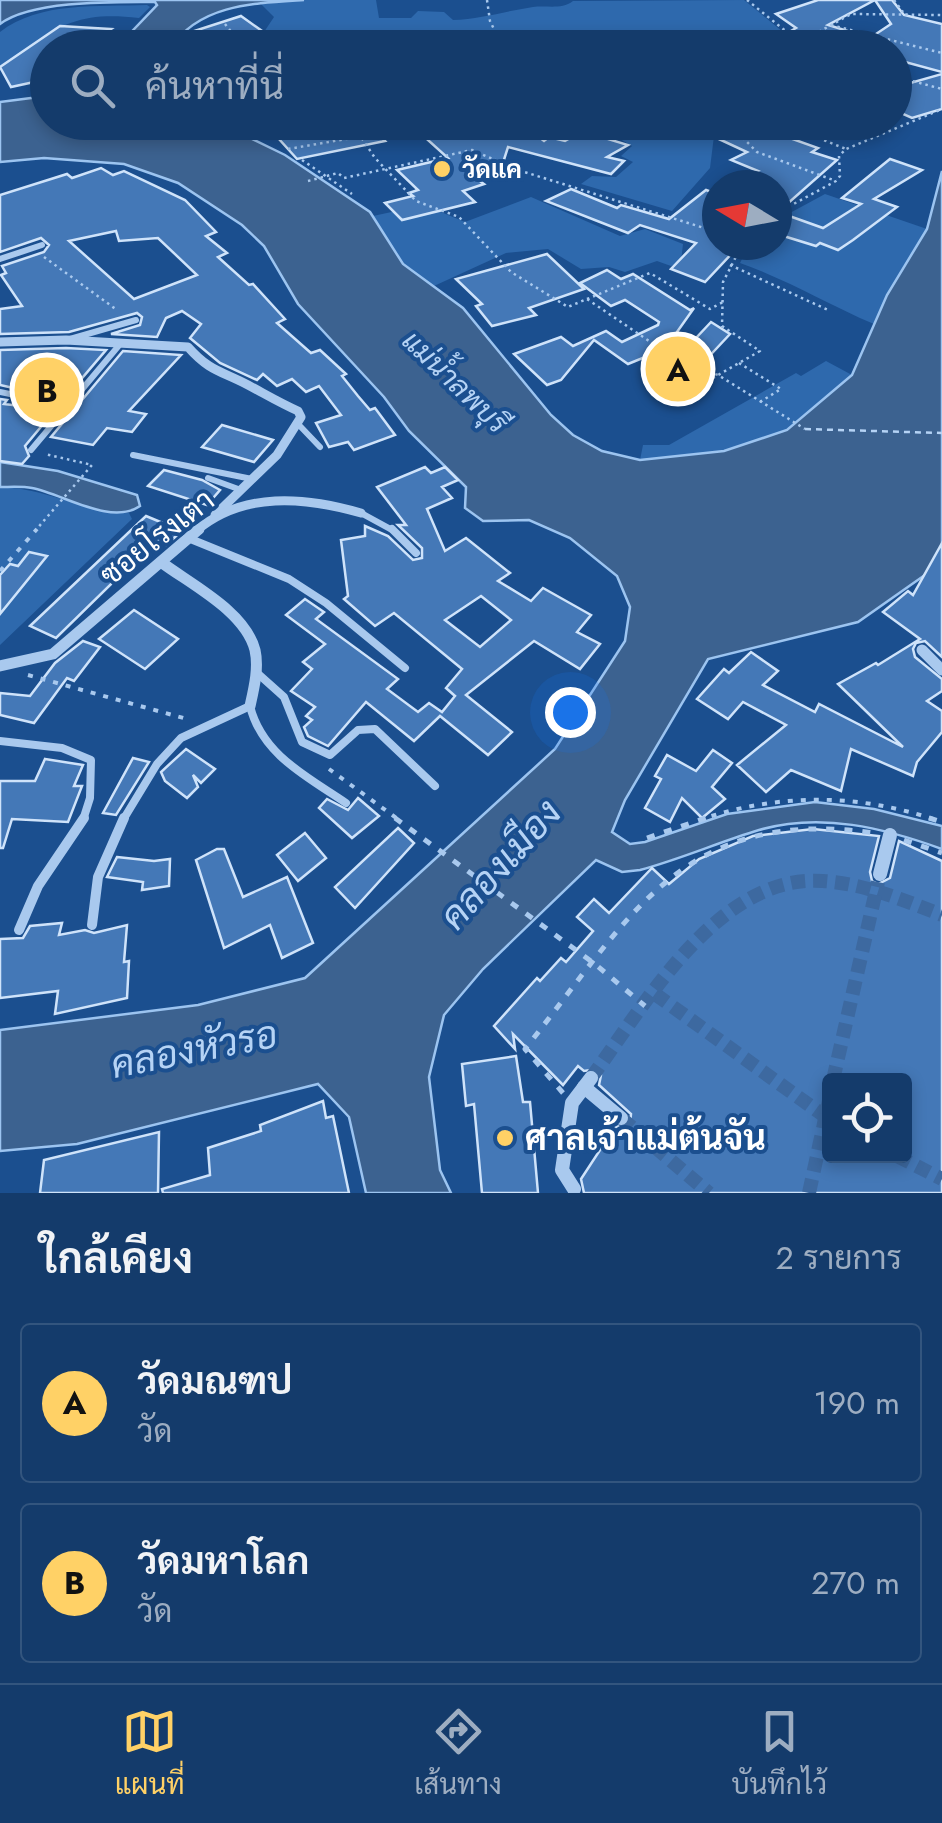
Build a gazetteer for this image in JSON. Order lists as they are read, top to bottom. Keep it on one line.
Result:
{"streets":{"street":["ซอยโรงเตา"]},"water":["แม่น้ำลพบุรี","คลองเมือง","คลองหัวรอ"],"places":["วัดแค","ศาลเจ้าแม่ต้นจัน"],"north":"left","page":{"search":"ค้นหาที่นี่","pins":["A","B"],"heading":["ใกล้เคียง","2 รายการ"],"list":[{"mark":"A","name":"วัดมณฑป","note":"วัด","value":"190 m"},{"mark":"B","name":"วัดมหาโลก","note":"วัด","value":"270 m"}],"nav":["แผนที่","เส้นทาง","บันทึกไว้"]}}
